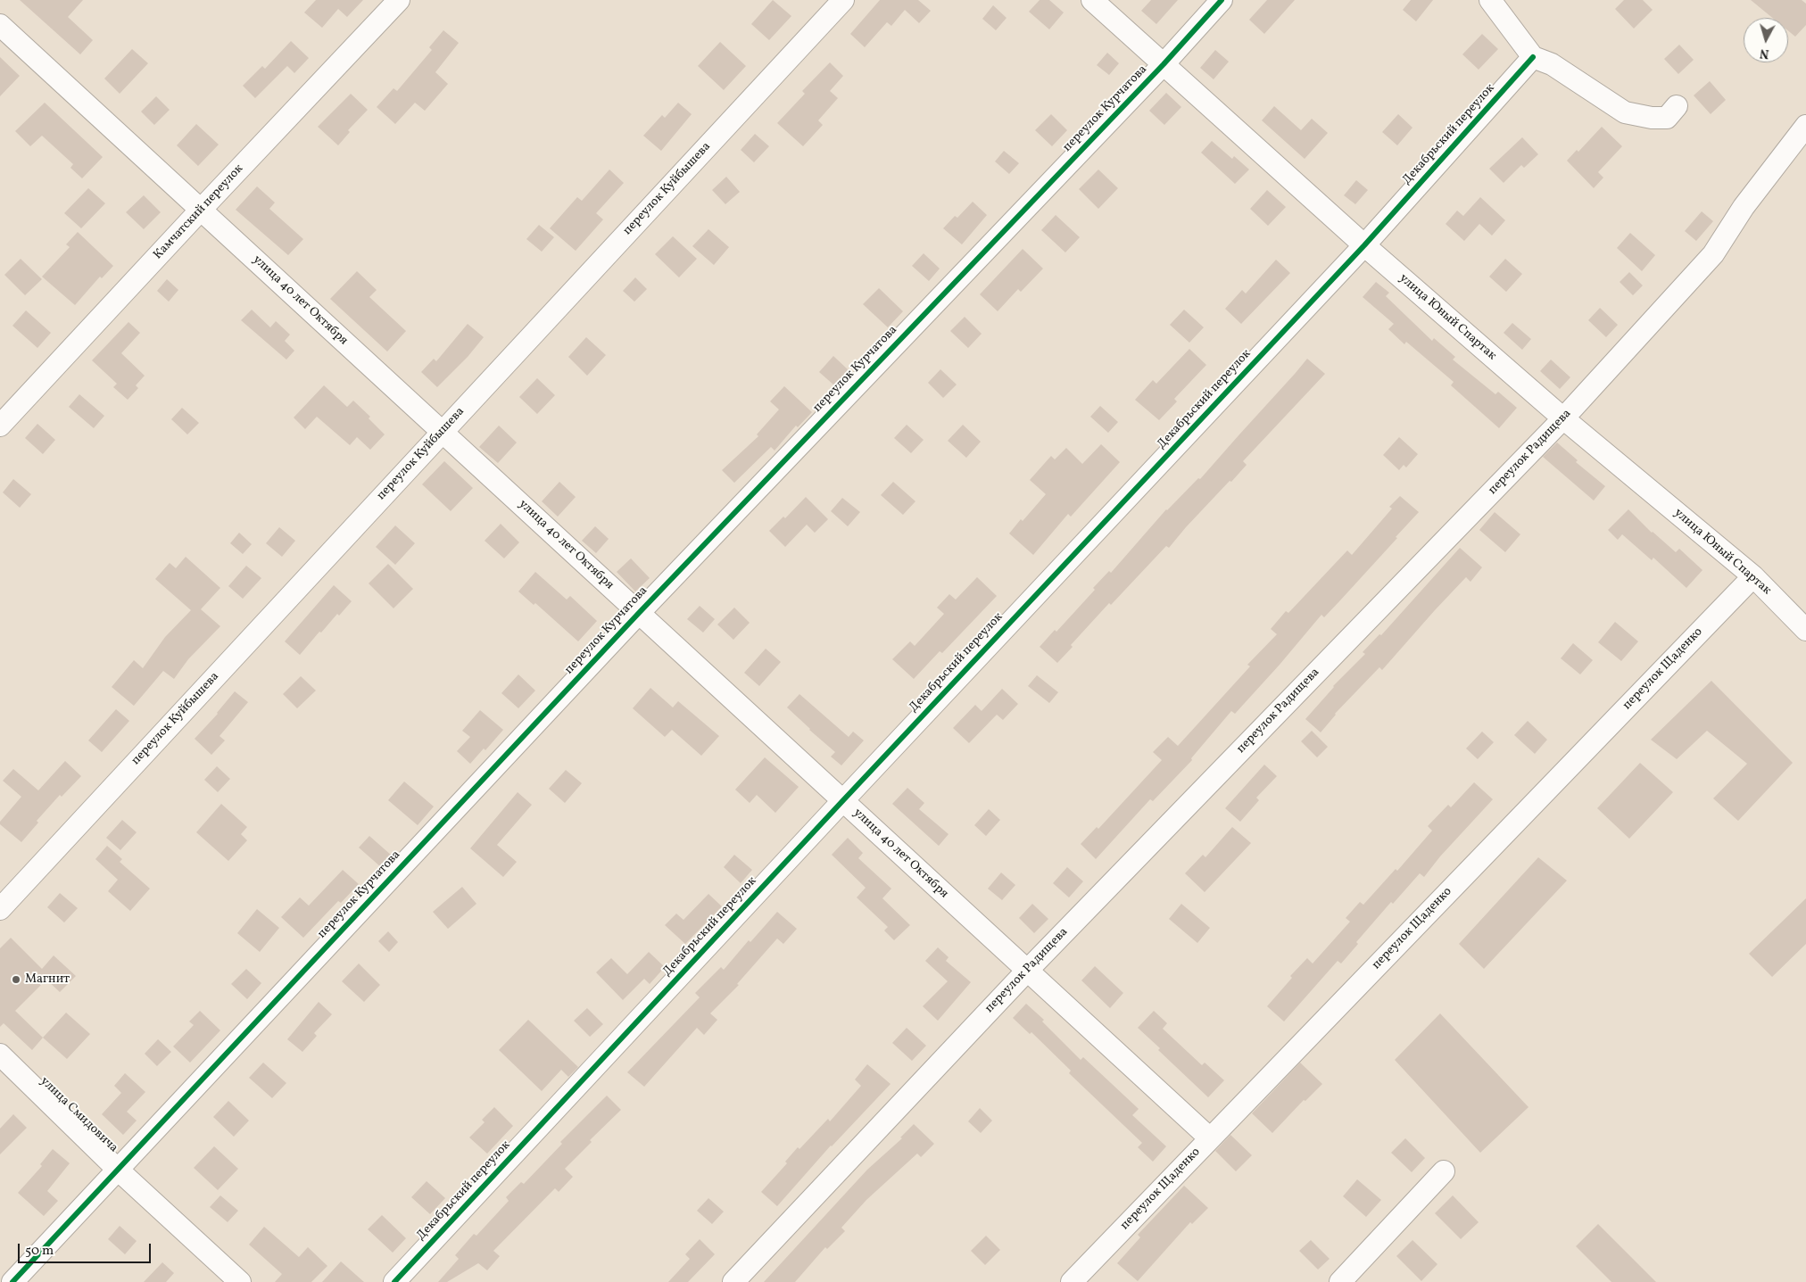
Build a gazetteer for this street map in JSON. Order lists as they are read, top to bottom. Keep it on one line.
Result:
{"streets":{"street":["переулок Курчатова","Декабрьский переулок","переулок Куйбышева","Камчатский переулок","улица 40 лет Октября","улица Юный Спартак","переулок Радищева","переулок Щаденко","улица Смидовича"]},"crossings":[["переулок Курчатова","улица 40 лет Октября"],["переулок Курчатова","улица Юный Спартак"],["переулок Курчатова","улица Смидовича"],["Декабрьский переулок","улица 40 лет Октября"],["Декабрьский переулок","улица Юный Спартак"],["переулок Куйбышева","улица 40 лет Октября"],["Камчатский переулок","улица 40 лет Октября"],["улица 40 лет Октября","переулок Радищева"],["улица 40 лет Октября","переулок Щаденко"],["улица Юный Спартак","переулок Радищева"],["улица Юный Спартак","переулок Щаденко"]],"places":["Магнит"],"scale_bar":"50 m","north":"bottom"}
